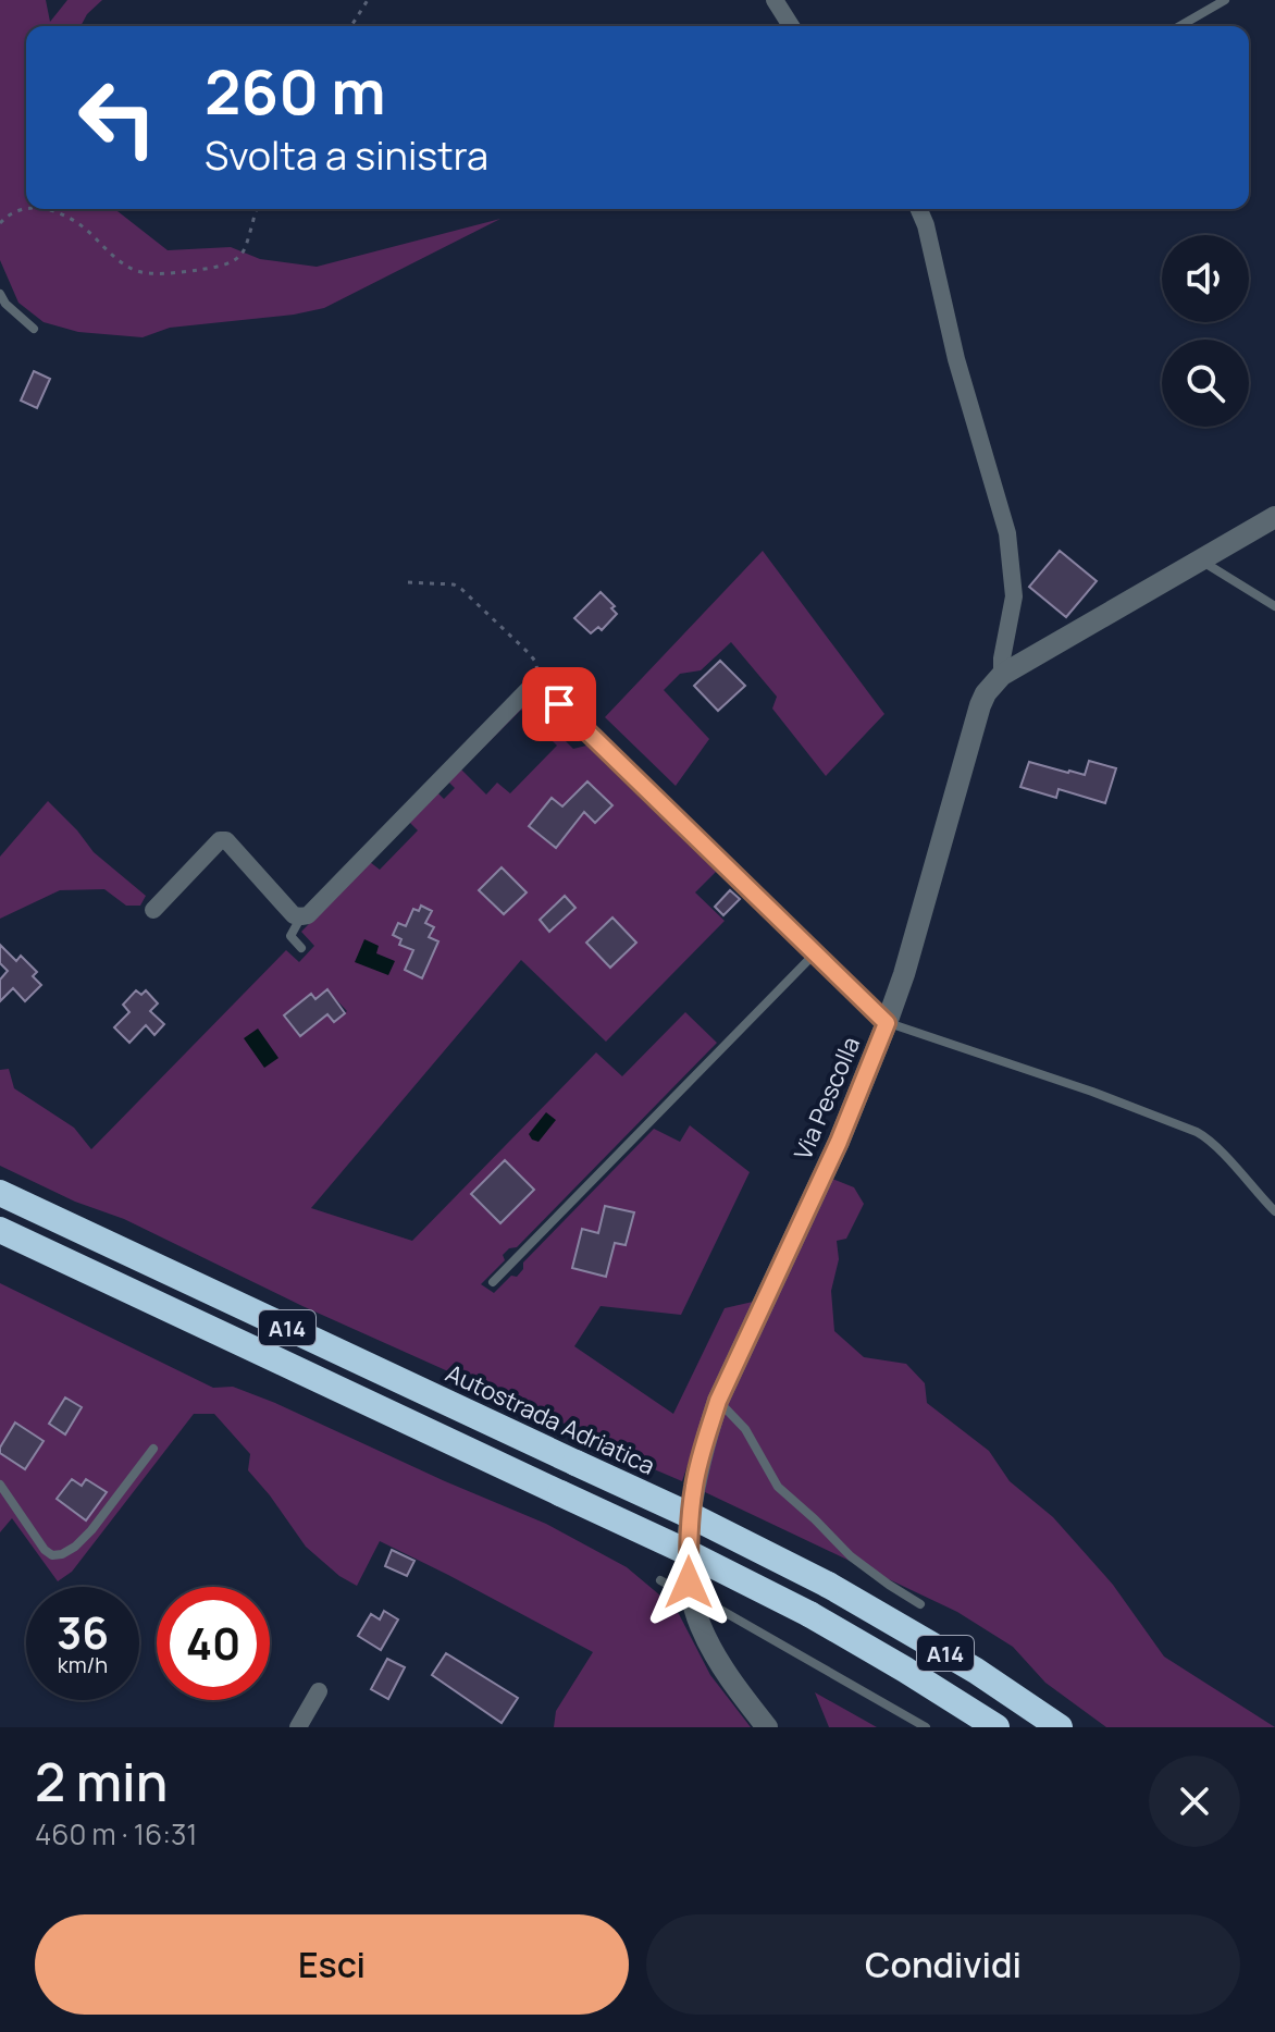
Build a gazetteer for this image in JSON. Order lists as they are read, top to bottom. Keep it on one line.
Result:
{"streets":{"highway":["A14","Autostrada Adriatica"],"street":["Via Pescolla"]},"page":{"turn":["260 m","Svolta a sinistra"],"speed":"36 km/h","limit":"40","heading":["2 min","460 m · 16:31"],"buttons":["Esci","Condividi"]}}
